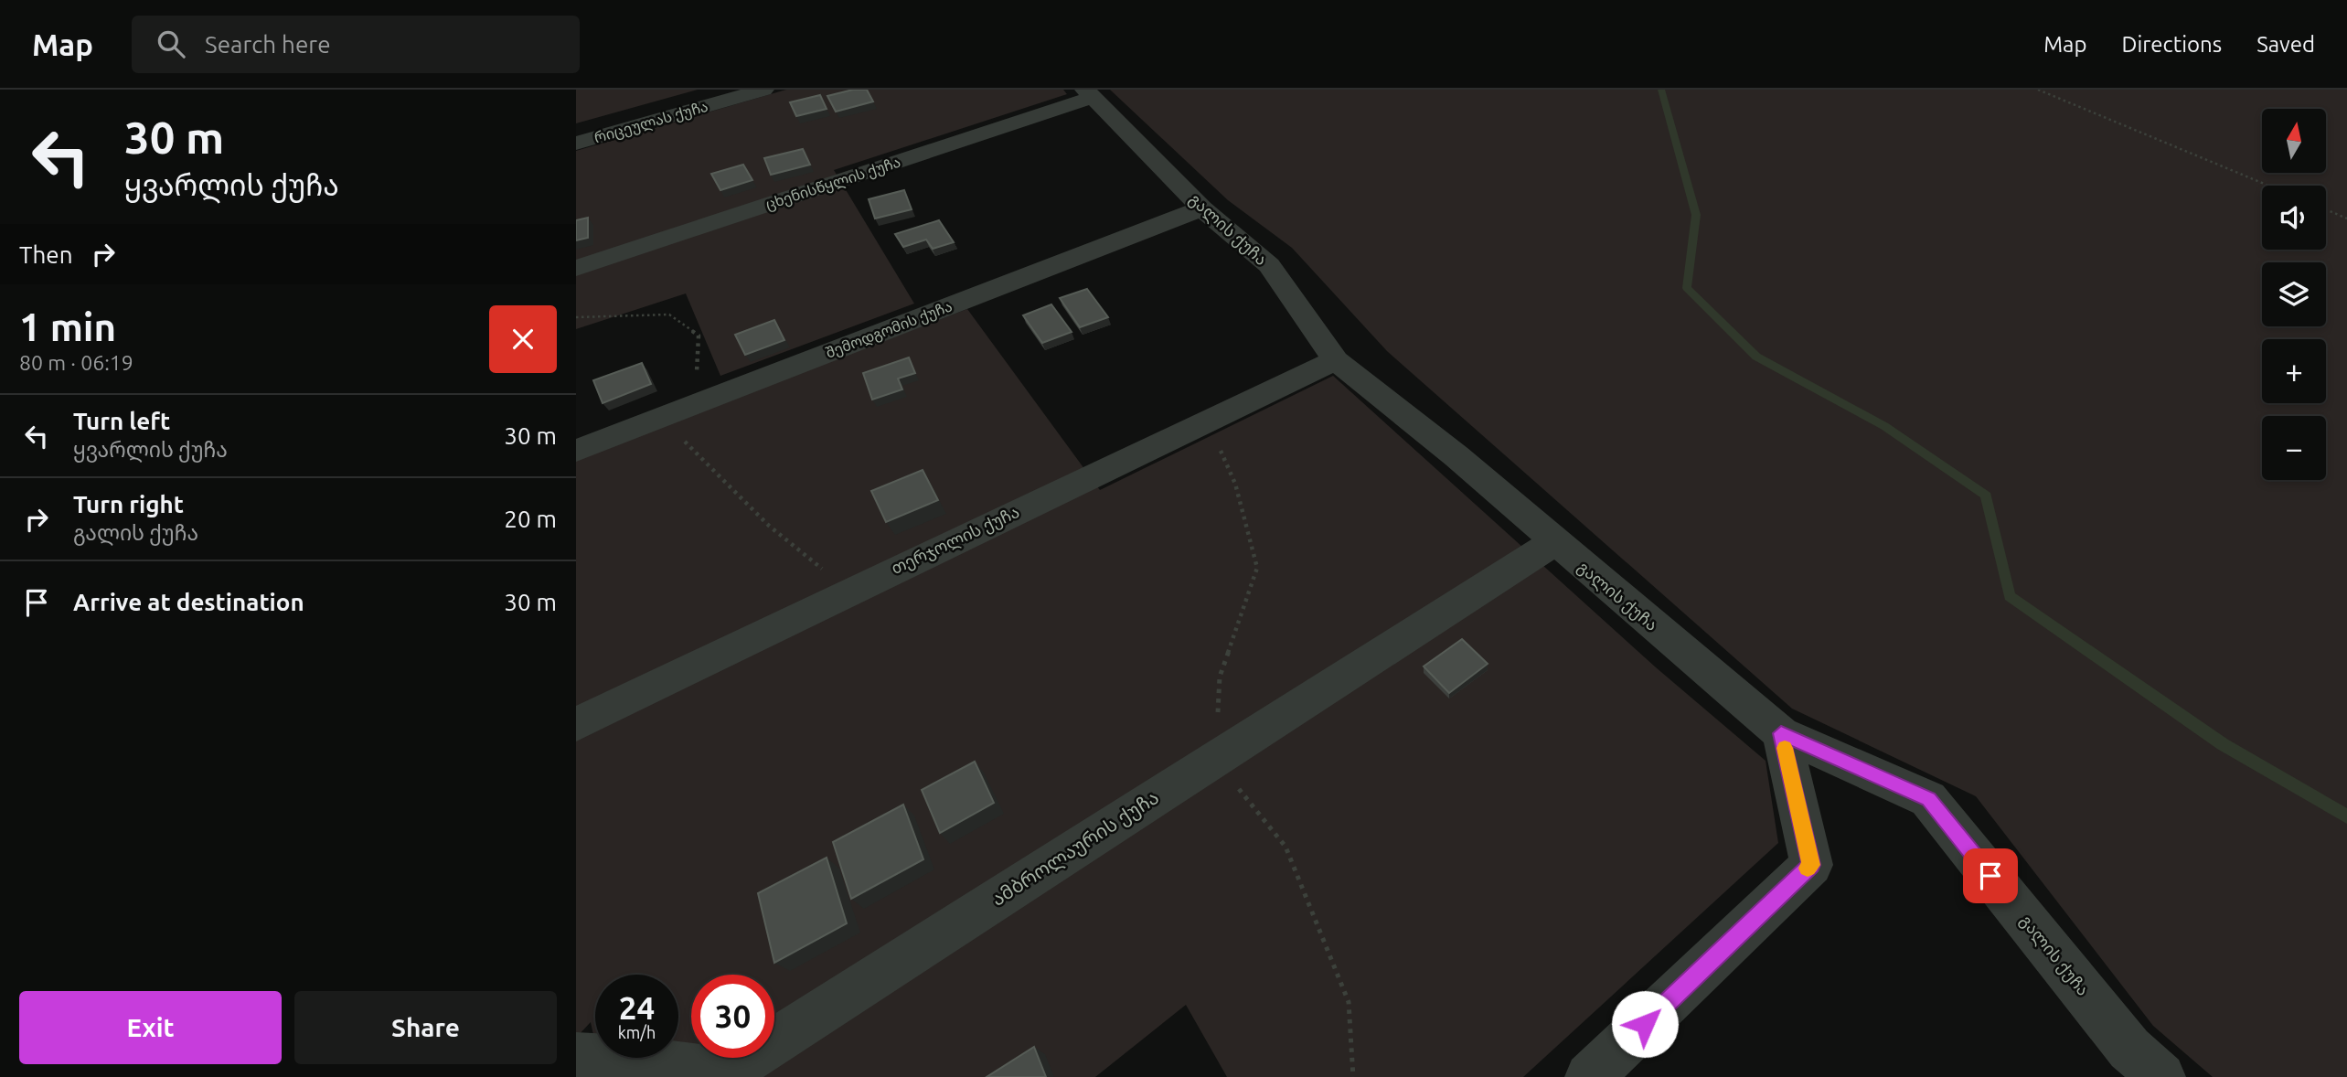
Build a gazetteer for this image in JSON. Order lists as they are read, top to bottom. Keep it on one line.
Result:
{"streets":{"street":["რიცეულას ქუჩა","ცხენისწყლის ქუჩა","გალის ქუჩა","შემოდგომის ქუჩა","თერჯოლის ქუჩა","ამბროლაურის ქუჩა"]},"crossings":[["ცხენისწყლის ქუჩა","გალის ქუჩა"],["გალის ქუჩა","შემოდგომის ქუჩა"],["გალის ქუჩა","თერჯოლის ქუჩა"],["გალის ქუჩა","ამბროლაურის ქუჩა"]],"north":"top","page":{"header":"Map","search":"Search here","nav":["Map","Directions","Saved"],"turn":["30 m","ყვარლის ქუჩა"],"map_buttons":["+","−"],"then":"Then","heading":["1 min","80 m · 06:19"],"list":[{"name":"Turn left","note":"ყვარლის ქუჩა","value":"30 m"},{"name":"Turn right","note":"გალის ქუჩა","value":"20 m"},{"name":"Arrive at destination","value":"30 m"}],"speed":"24 km/h","limit":"30","buttons":["Exit","Share"]}}
